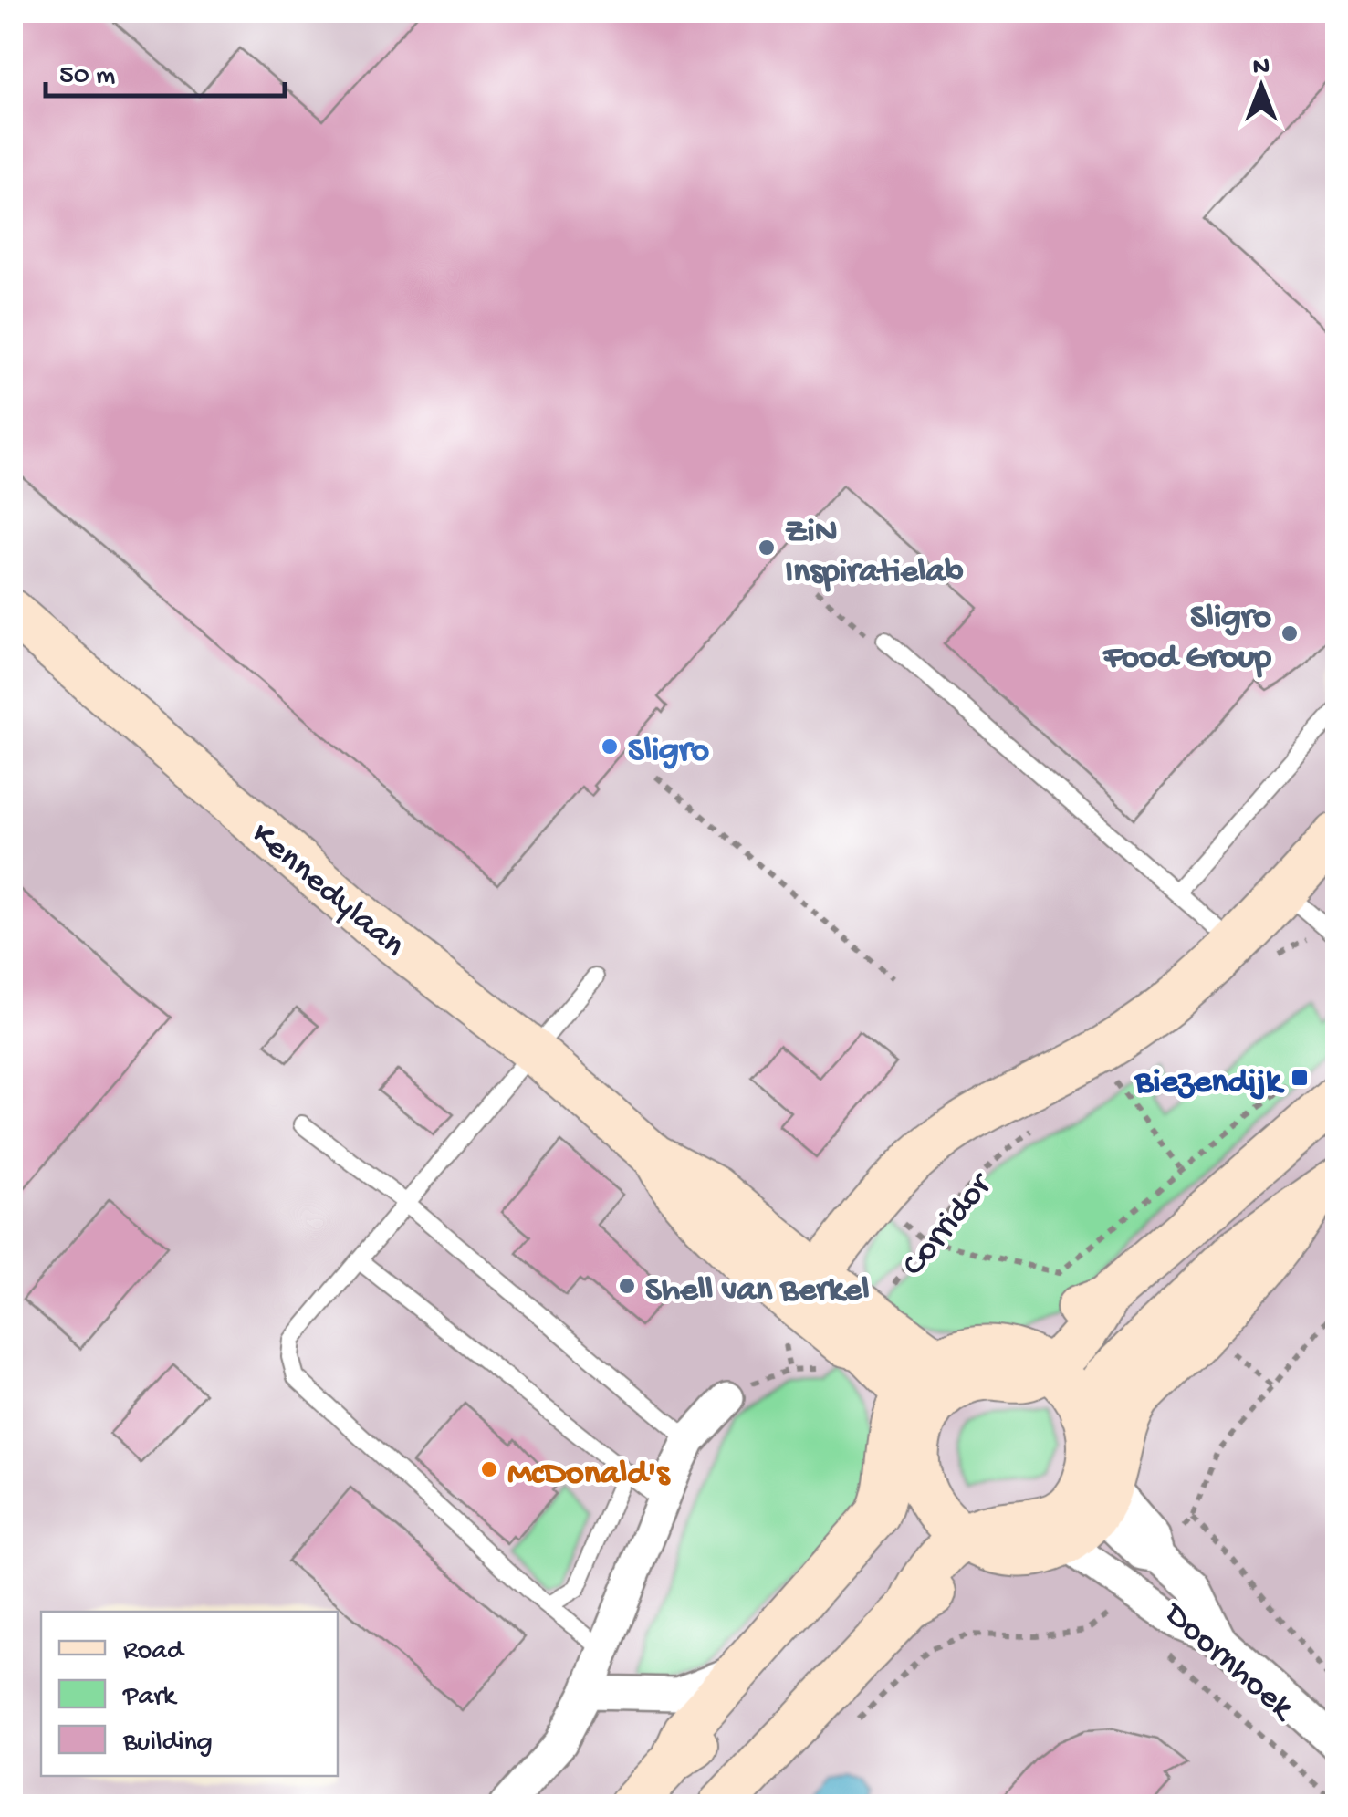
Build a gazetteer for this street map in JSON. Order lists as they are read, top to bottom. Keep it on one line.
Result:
{"streets":{"main road":["Kennedylaan","Corridor"],"street":["Doornhoek"]},"crossings":[["Kennedylaan","Corridor"],["Kennedylaan","Doornhoek"]],"places":{"other":["ZiN Inspiratielab","Sligro Food Group","Sligro","Shell van Berkel","McDonald's"],"transit":["Biezendijk"]},"legend":["Road","Park","Building"],"scale_bar":"50 m","north":"top"}
